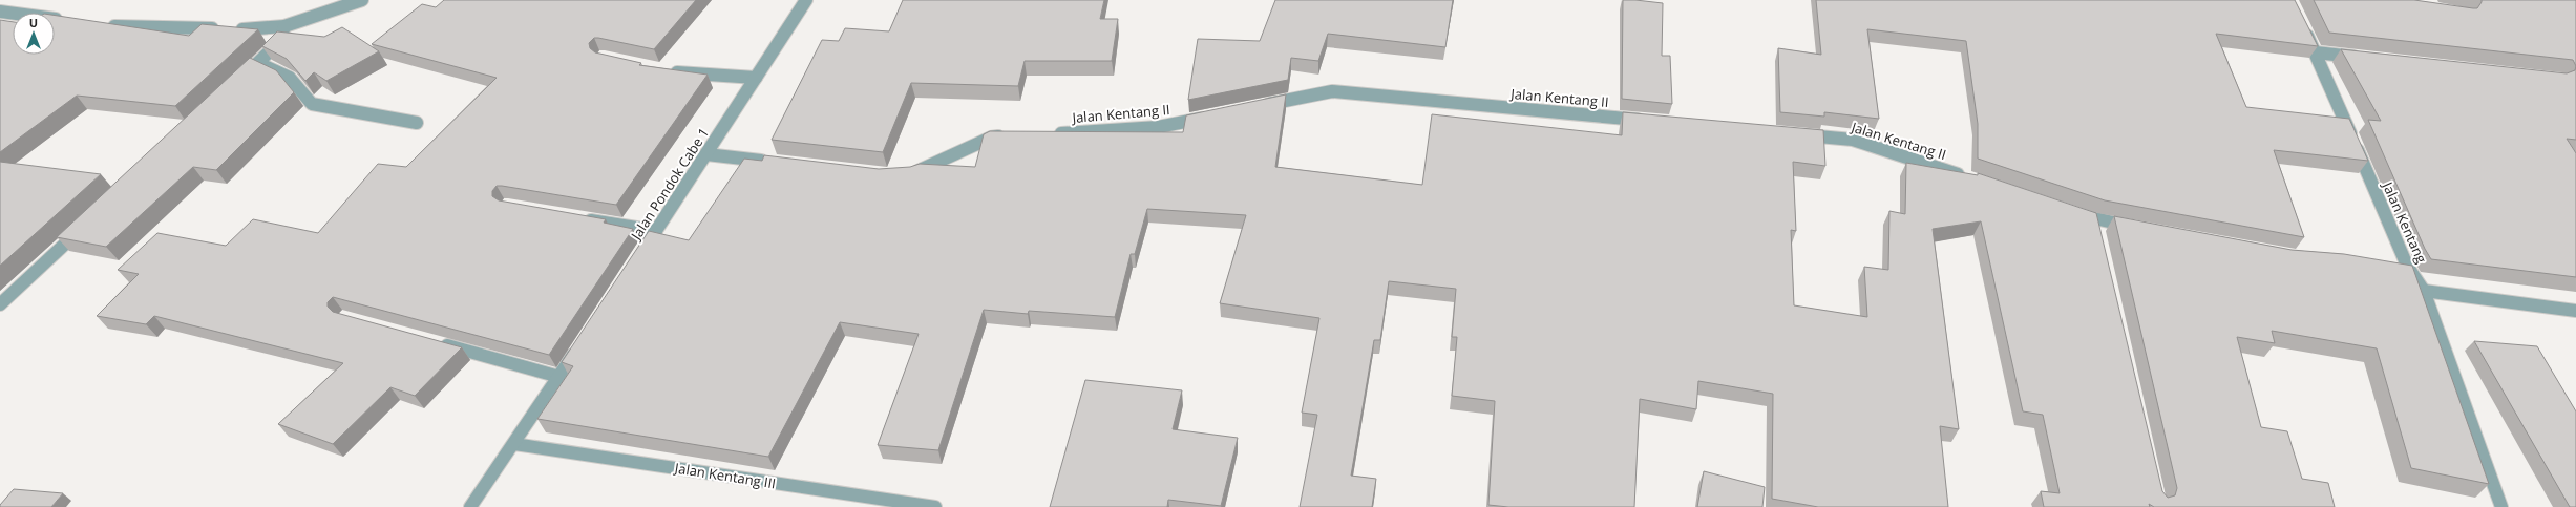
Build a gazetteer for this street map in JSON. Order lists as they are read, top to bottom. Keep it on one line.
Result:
{"streets":{"street":["Jalan Kentang II","Jalan Pondok Cabe 1","Jalan Kentang","Jalan Kentang III"]},"north":"top"}
